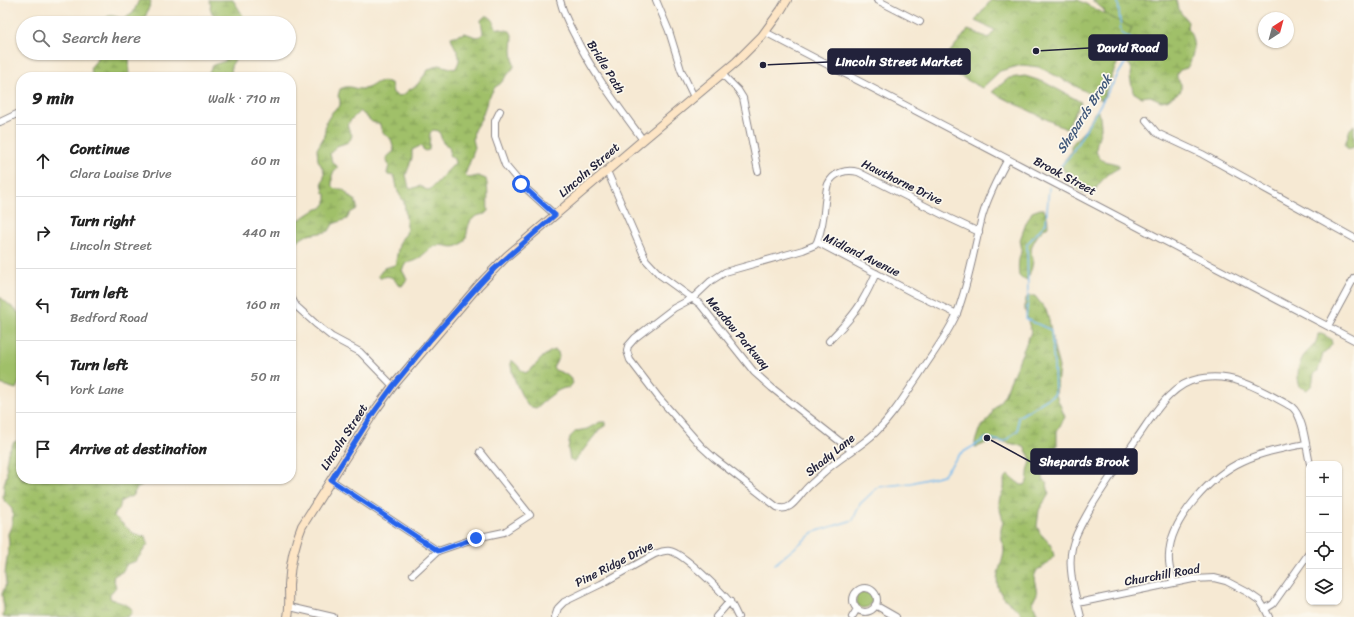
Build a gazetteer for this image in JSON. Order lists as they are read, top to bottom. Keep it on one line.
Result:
{"streets":{"main road":["Lincoln Street"],"street":["Bridle Path","Brook Street","Hawthorne Drive","Midland Avenue","Meadow Parkway","Shady Lane","Pine Ridge Drive","Churchill Road"]},"crossings":[["Bridle Path","Lincoln Street"],["Lincoln Street","Brook Street"],["Lincoln Street","Meadow Parkway"],["Brook Street","Shady Lane"],["Hawthorne Drive","Midland Avenue"],["Hawthorne Drive","Shady Lane"],["Midland Avenue","Meadow Parkway"],["Midland Avenue","Shady Lane"],["Meadow Parkway","Shady Lane"]],"water":["Shepards Brook"],"places":["David Road","Lincoln Street Market","Shepards Brook"],"north":"top right","page":{"search":"Search here","heading":["9 min","Walk · 710 m"],"list":[["Continue","Clara Louise Drive","60 m"],["Turn right","Lincoln Street","440 m"],["Turn left","Bedford Road","160 m"],["Turn left","York Lane","50 m"],"Arrive at destination"],"map_buttons":["+","−"]}}
